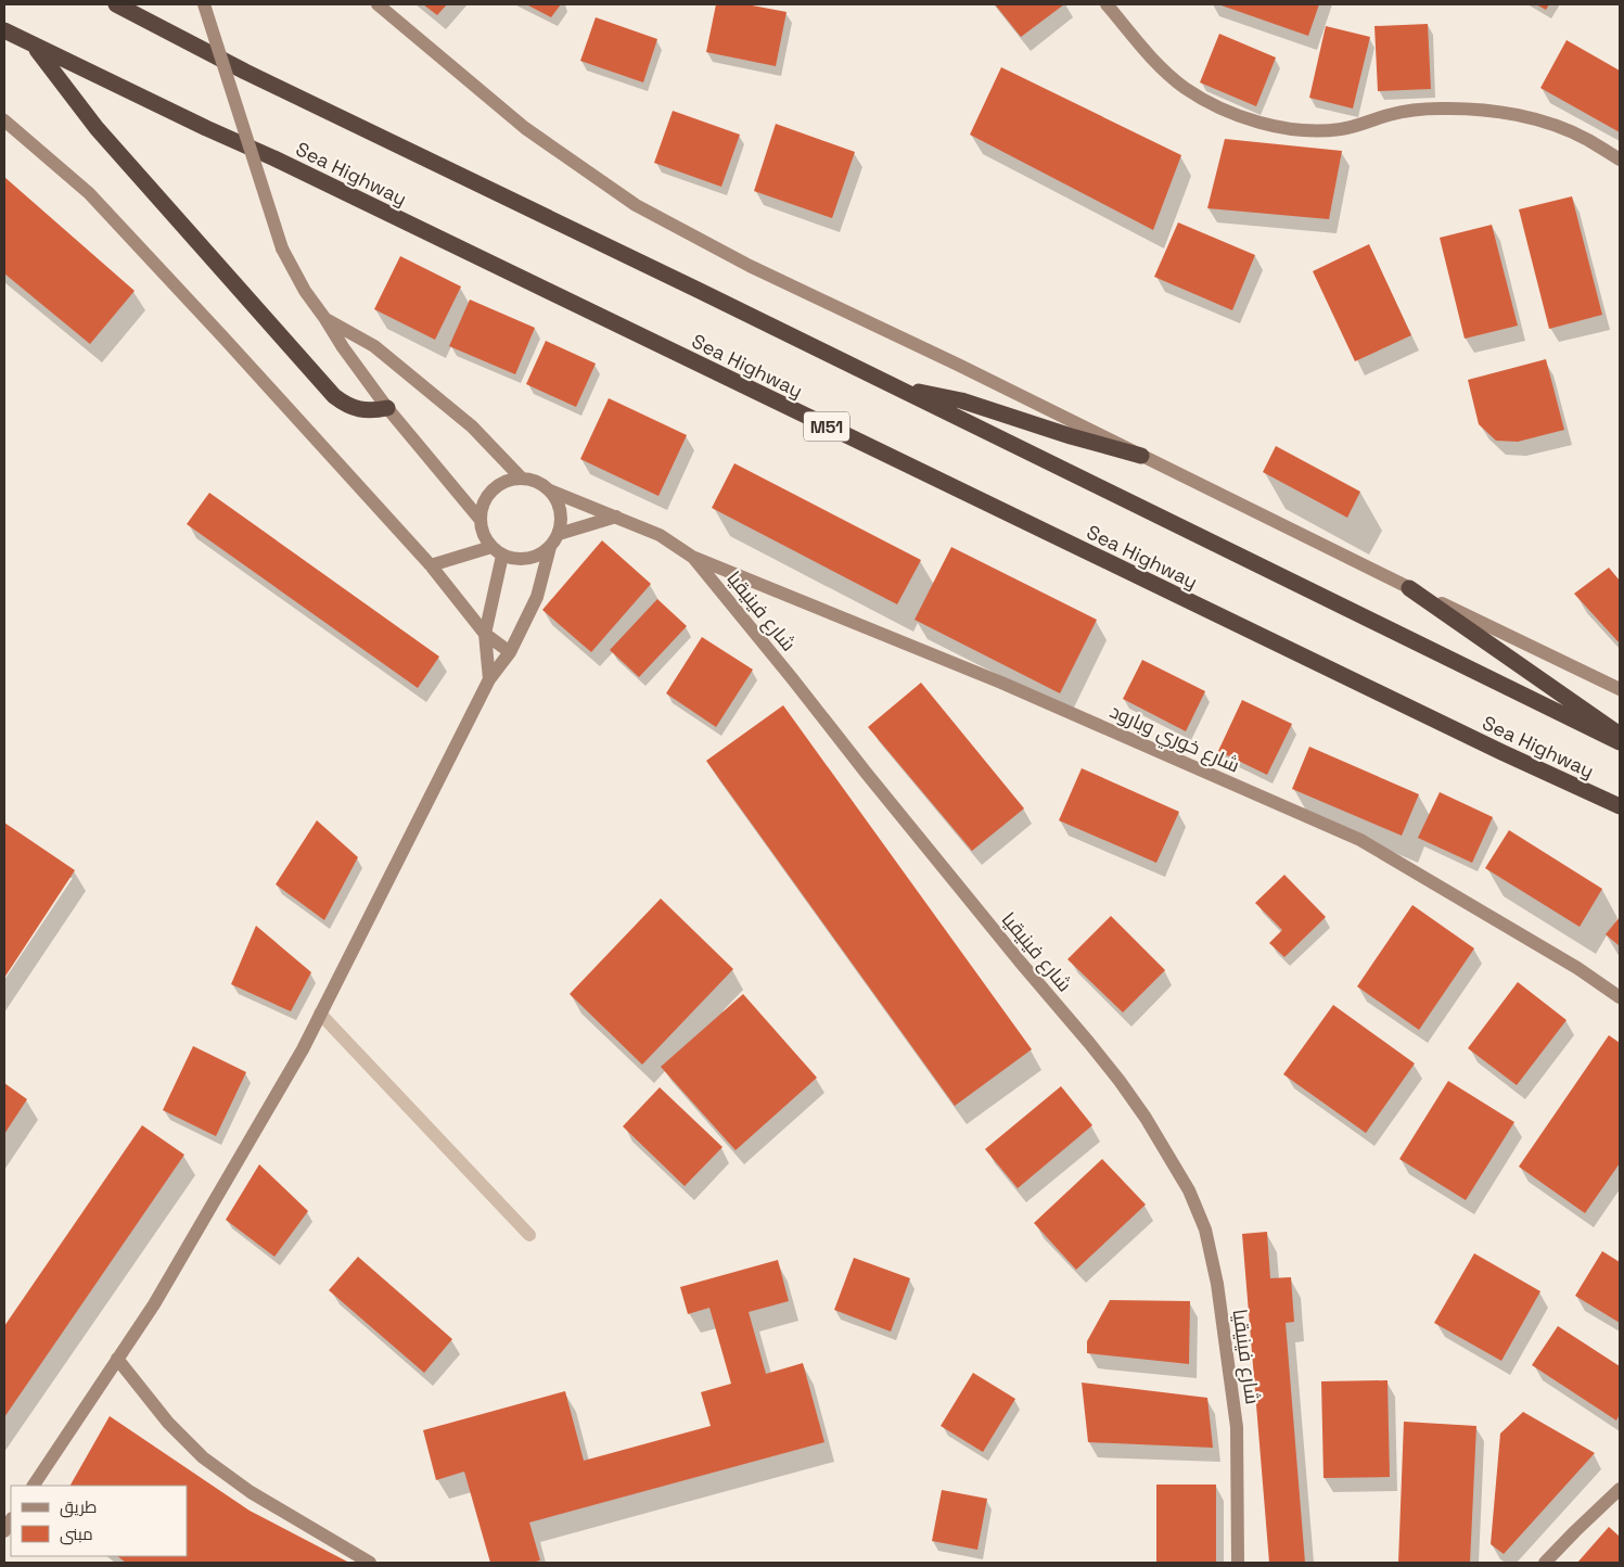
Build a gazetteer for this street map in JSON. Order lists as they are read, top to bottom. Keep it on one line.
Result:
{"streets":{"highway":["Sea Highway","M51"],"street":["شارع فينيقيا","شارع خوري وبارود"]},"crossings":[["شارع فينيقيا","شارع خوري وبارود"]],"legend":["طريق","مبنى"]}
